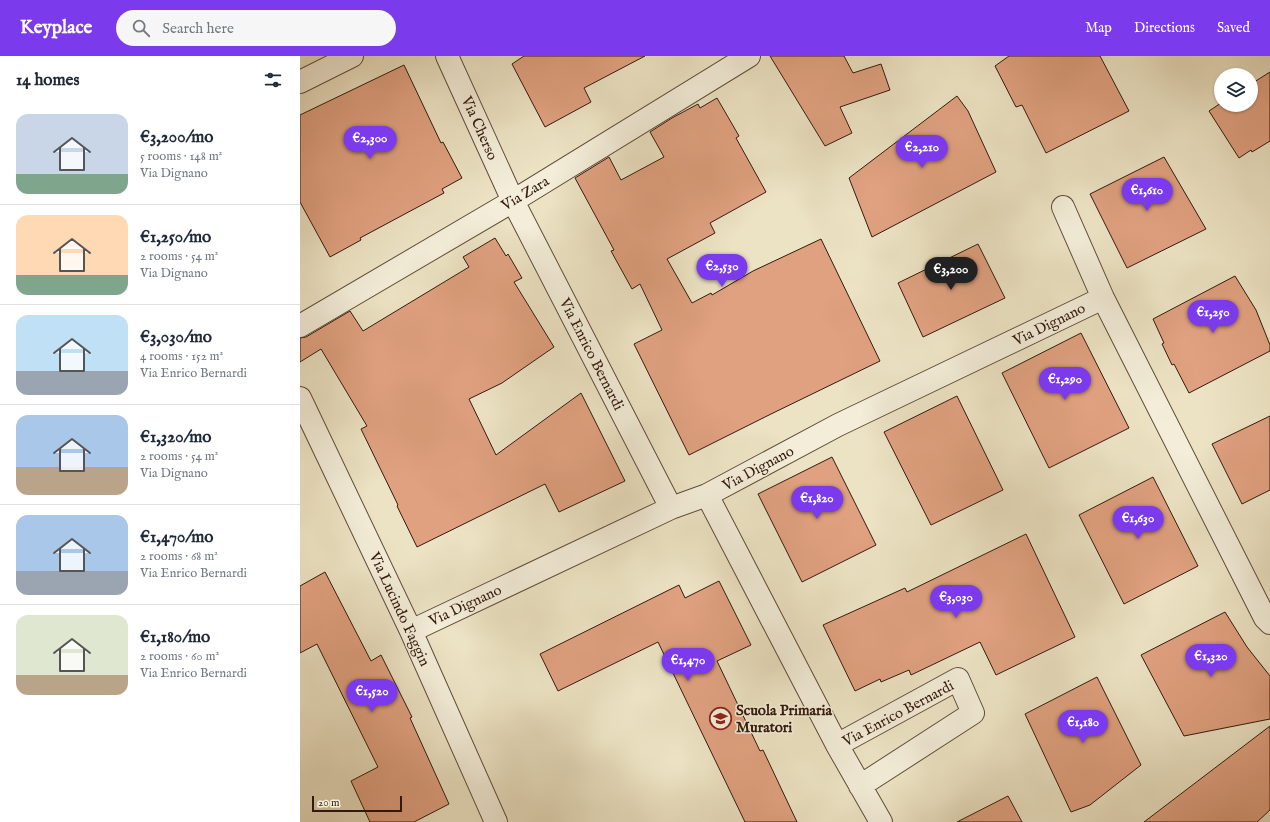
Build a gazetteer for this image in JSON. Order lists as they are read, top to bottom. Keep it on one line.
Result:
{"streets":{"street":["Via Cherso","Via Zara","Via Dignano","Via Enrico Bernardi","Via Lucindo Faggin"]},"crossings":[["Via Cherso","Via Zara"],["Via Cherso","Via Enrico Bernardi"],["Via Zara","Via Enrico Bernardi"],["Via Dignano","Via Enrico Bernardi"],["Via Dignano","Via Lucindo Faggin"]],"places":{"school or university":["Scuola Primaria Muratori"]},"scale_bar":"20 m","page":{"header":"Keyplace","search":"Search here","nav":["Map","Directions","Saved"],"heading":"14 homes","list":[{"name":"€3,200/mo","note":"5 rooms · 148 m² · Via Dignano"},{"name":"€1,250/mo","note":"2 rooms · 54 m² · Via Dignano"},{"name":"€3,030/mo","note":"4 rooms · 152 m² · Via Enrico Bernardi"},{"name":"€1,320/mo","note":"2 rooms · 54 m² · Via Dignano"},{"name":"€1,470/mo","note":"2 rooms · 68 m² · Via Enrico Bernardi"},{"name":"€1,180/mo","note":"2 rooms · 60 m² · Via Enrico Bernardi"}],"price":["€2,300","€2,210","€1,610","€2,530","€3,200","€1,250","€1,290","€1,820","€1,630","€3,030","€1,320","€1,470","€1,520","€1,180"],"scale":"20 m"}}
